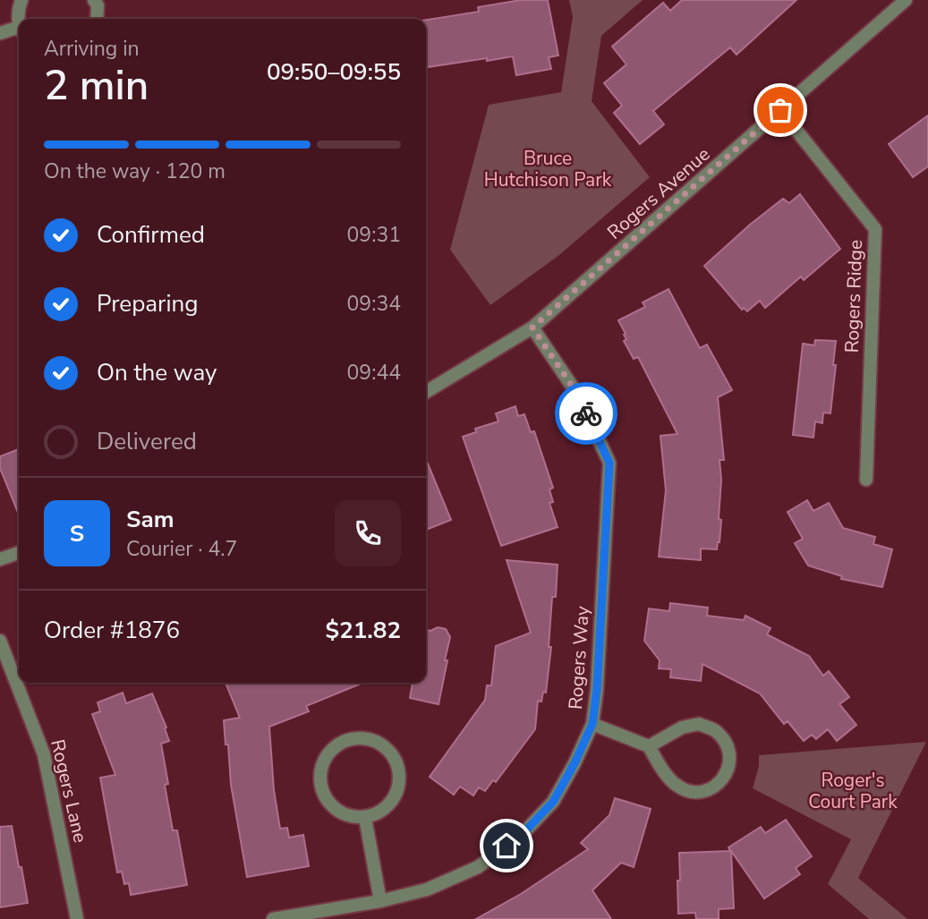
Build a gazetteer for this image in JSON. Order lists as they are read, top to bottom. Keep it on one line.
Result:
{"streets":{"street":["Rogers Avenue","Rogers Ridge","Rogers Way","Rogers Lane"]},"crossings":[["Rogers Avenue","Rogers Ridge"],["Rogers Avenue","Rogers Way"]],"parks":["Bruce Hutchison Park","Roger's Court Park"],"page":{"heading":["2 min","Arriving in","09:50–09:55"],"panel":["Sam","Courier · 4.7","Order #1876","$21.82"],"bar":"On the way · 120 m","list":[["Confirmed","09:31"],["Preparing","09:34"],["On the way","09:44"],"Delivered"],"round":"S"}}
